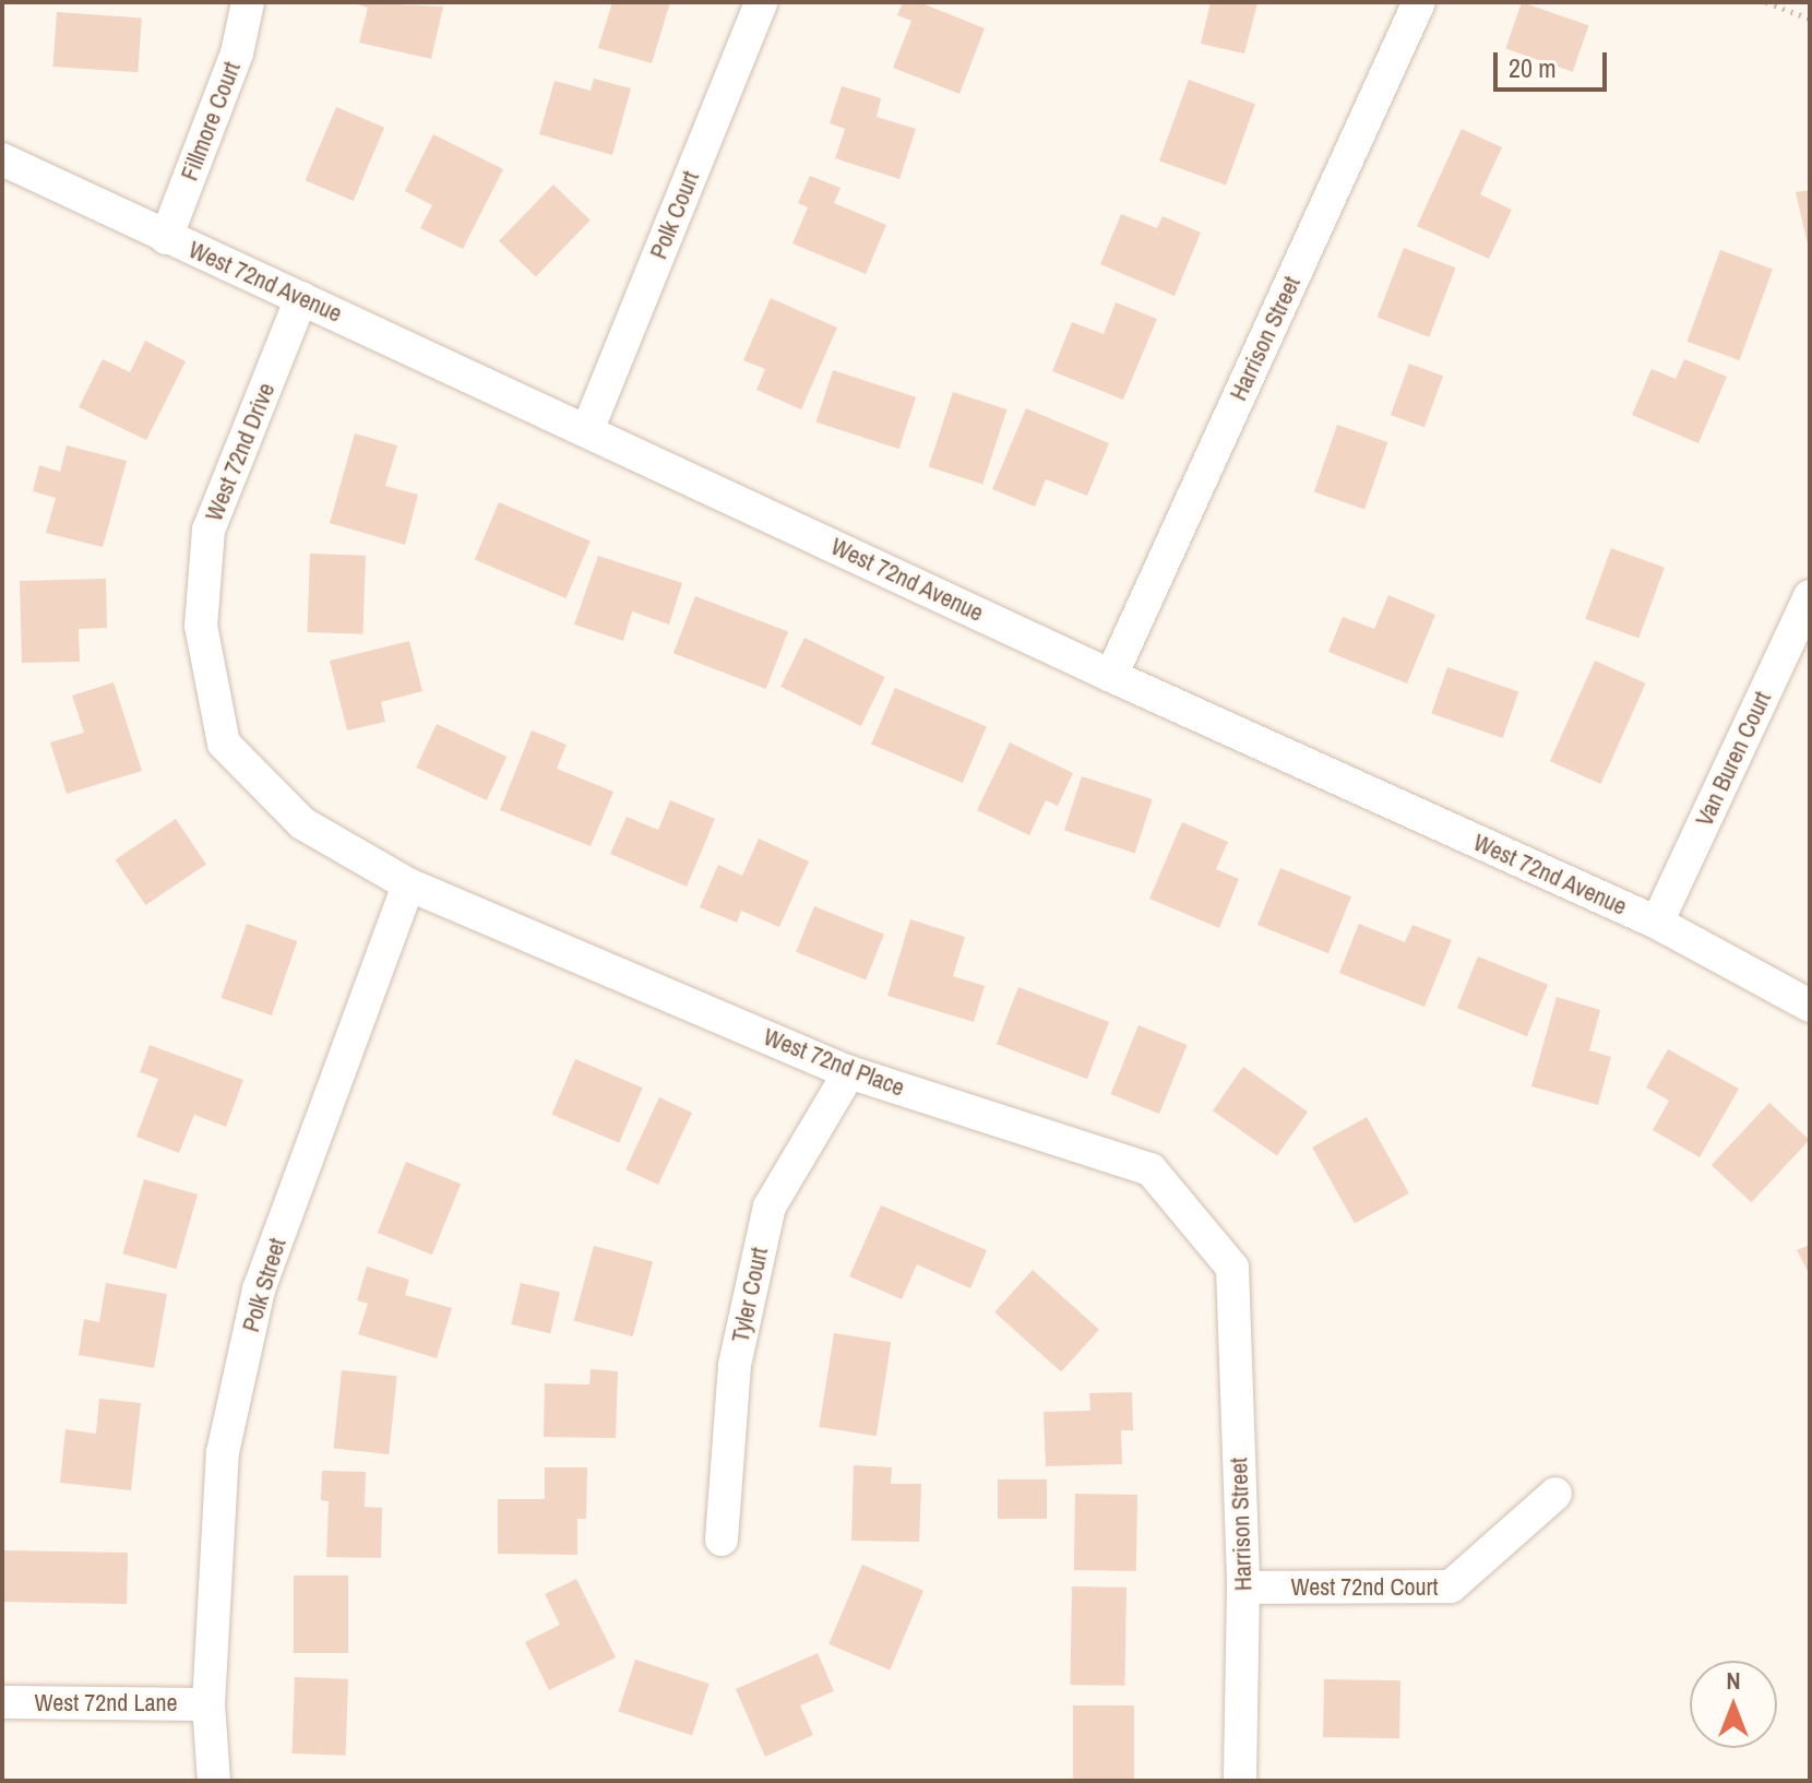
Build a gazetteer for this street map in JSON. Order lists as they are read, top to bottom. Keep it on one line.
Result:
{"streets":{"street":["Fillmore Court","Polk Court","West 72nd Avenue","Harrison Street","West 72nd Drive","Van Buren Court","West 72nd Place","Polk Street","Tyler Court","West 72nd Court","West 72nd Lane"]},"crossings":[["Fillmore Court","West 72nd Avenue"],["Polk Court","West 72nd Avenue"],["West 72nd Avenue","Harrison Street"],["West 72nd Avenue","West 72nd Drive"],["West 72nd Avenue","Van Buren Court"],["Harrison Street","West 72nd Place"],["Harrison Street","West 72nd Court"],["West 72nd Drive","West 72nd Place"],["West 72nd Drive","Polk Street"],["West 72nd Place","Polk Street"],["West 72nd Place","Tyler Court"],["Polk Street","West 72nd Lane"]],"scale_bar":"20 m","north":"top"}
